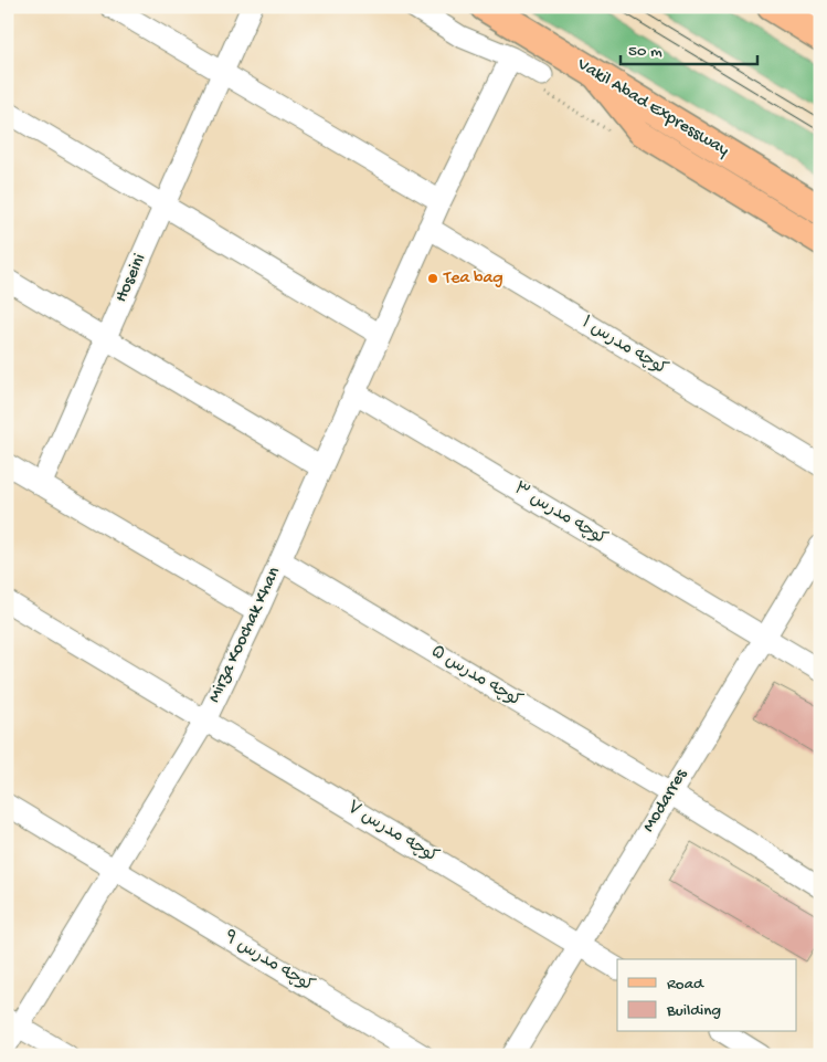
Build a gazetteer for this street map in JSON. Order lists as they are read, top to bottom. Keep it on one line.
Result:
{"streets":{"highway":["Vakil Abad Expressway"],"street":["Hoseini","کوچه مدرس ۱","کوچه مدرس ۳","Mirza Koochak Khan","کوچه مدرس ۵","Modarres","کوچه مدرس ۷","کوچه مدرس ۹"]},"crossings":[["کوچه مدرس ۱","Mirza Koochak Khan"],["کوچه مدرس ۳","Mirza Koochak Khan"],["کوچه مدرس ۳","Modarres"],["Mirza Koochak Khan","کوچه مدرس ۵"],["Mirza Koochak Khan","کوچه مدرس ۷"],["Mirza Koochak Khan","کوچه مدرس ۹"],["کوچه مدرس ۵","Modarres"],["Modarres","کوچه مدرس ۷"]],"places":["Tea bag"],"legend":["Road","Building"],"scale_bar":"50 m"}
